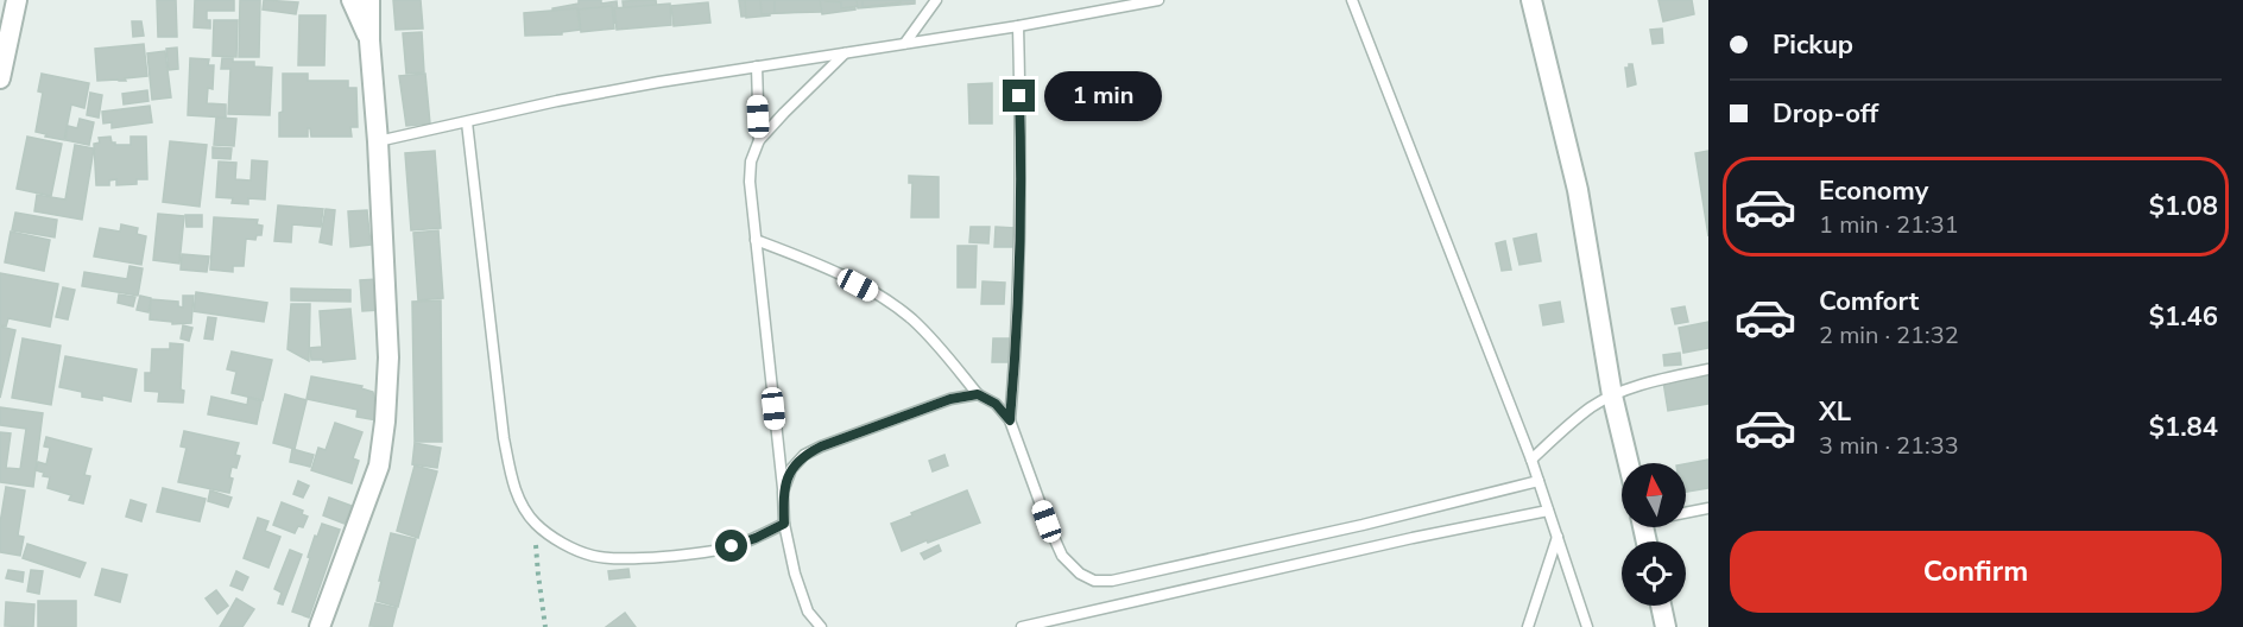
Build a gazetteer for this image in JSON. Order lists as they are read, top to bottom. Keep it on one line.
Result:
{"north":"top","page":{"banner":["Pickup","Drop-off"],"bubble":"1 min","list":[{"name":"Economy","note":"1 min · 21:31","value":"$1.08"},{"name":"Comfort","note":"2 min · 21:32","value":"$1.46"},{"name":"XL","note":"3 min · 21:33","value":"$1.84"}],"buttons":"Confirm"}}
